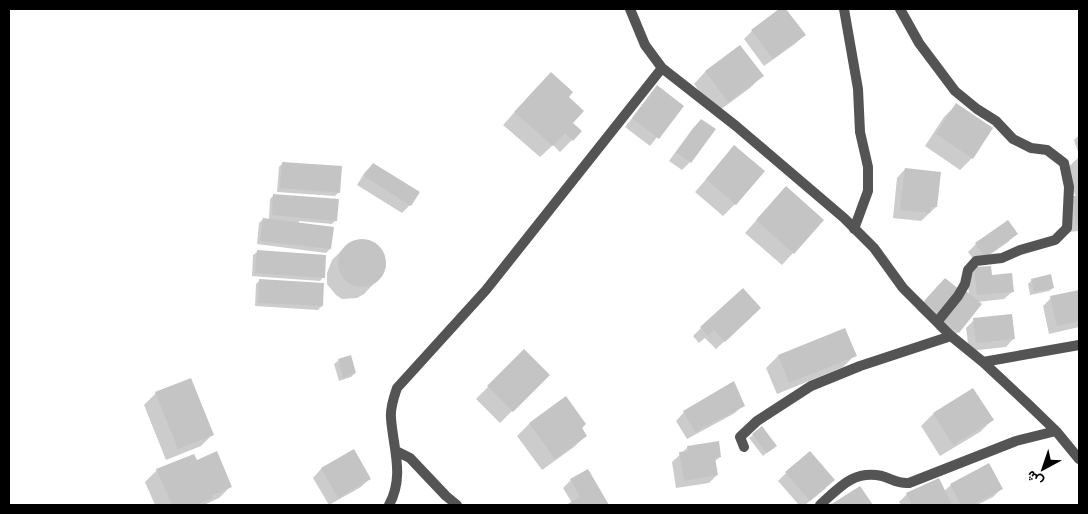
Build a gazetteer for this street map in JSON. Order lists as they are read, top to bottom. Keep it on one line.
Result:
{"north":"bottom left"}
